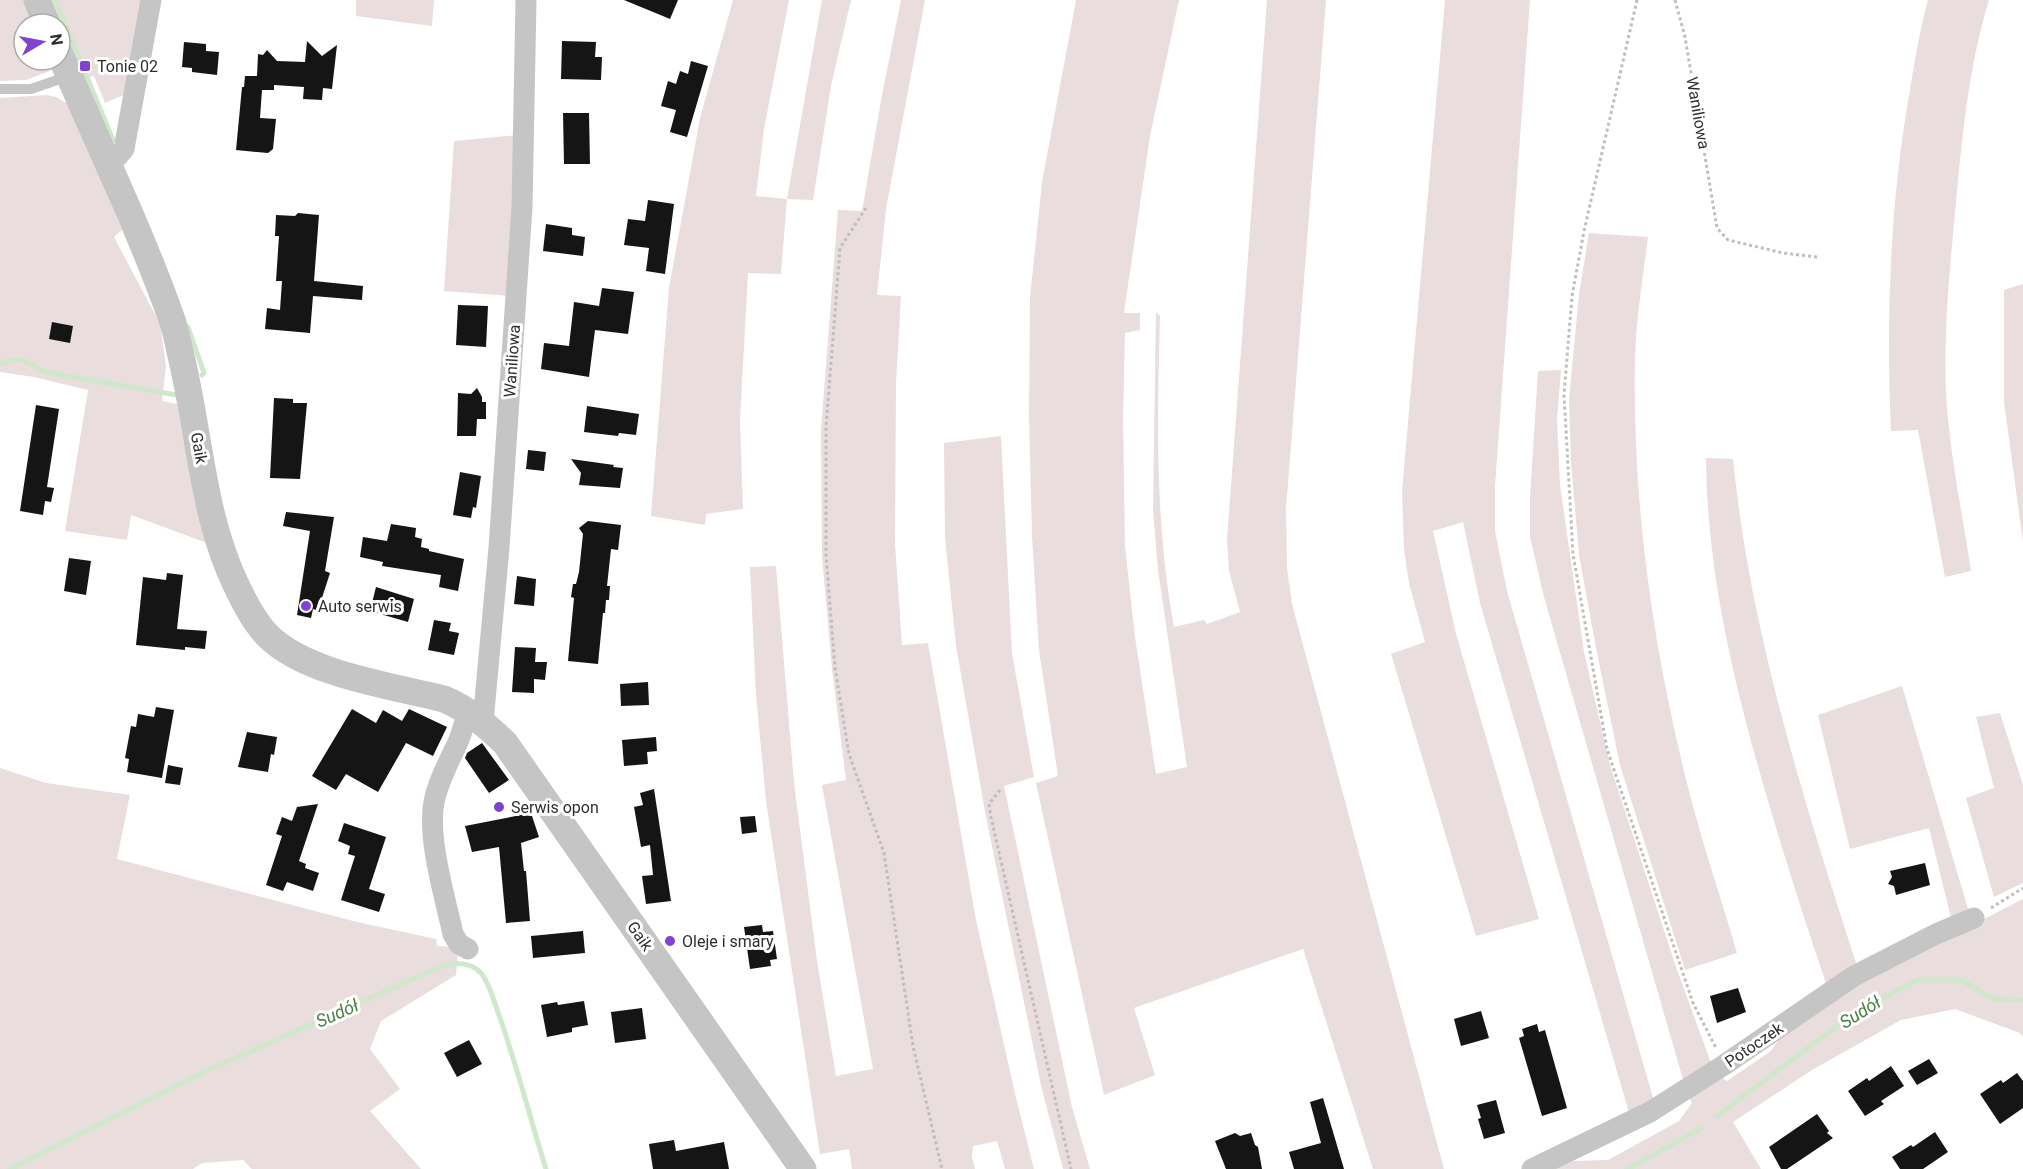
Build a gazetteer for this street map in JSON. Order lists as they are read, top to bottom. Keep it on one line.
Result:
{"streets":{"street":["Waniliowa","Gaik","Potoczek"]},"crossings":[["Waniliowa","Gaik"]],"water":["Sudół"],"places":{"transit":["Tonie 02"],"other":["Auto serwis","Serwis opon","Oleje i smary"]},"north":"right"}
